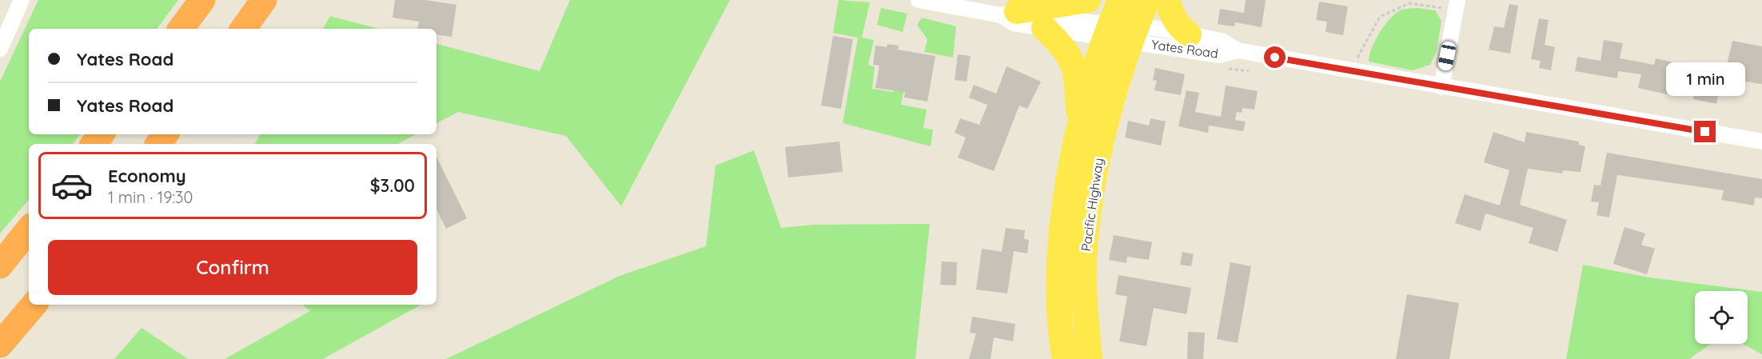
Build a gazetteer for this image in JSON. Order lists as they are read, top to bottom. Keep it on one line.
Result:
{"streets":{"main road":["Pacific Highway"],"street":["Yates Road"]},"crossings":[["Yates Road","Pacific Highway"]],"page":{"banner":["Yates Road","Yates Road"],"bubble":"1 min","list":[{"name":"Economy","note":"1 min · 19:30","value":"$3.00"}],"buttons":"Confirm"}}
